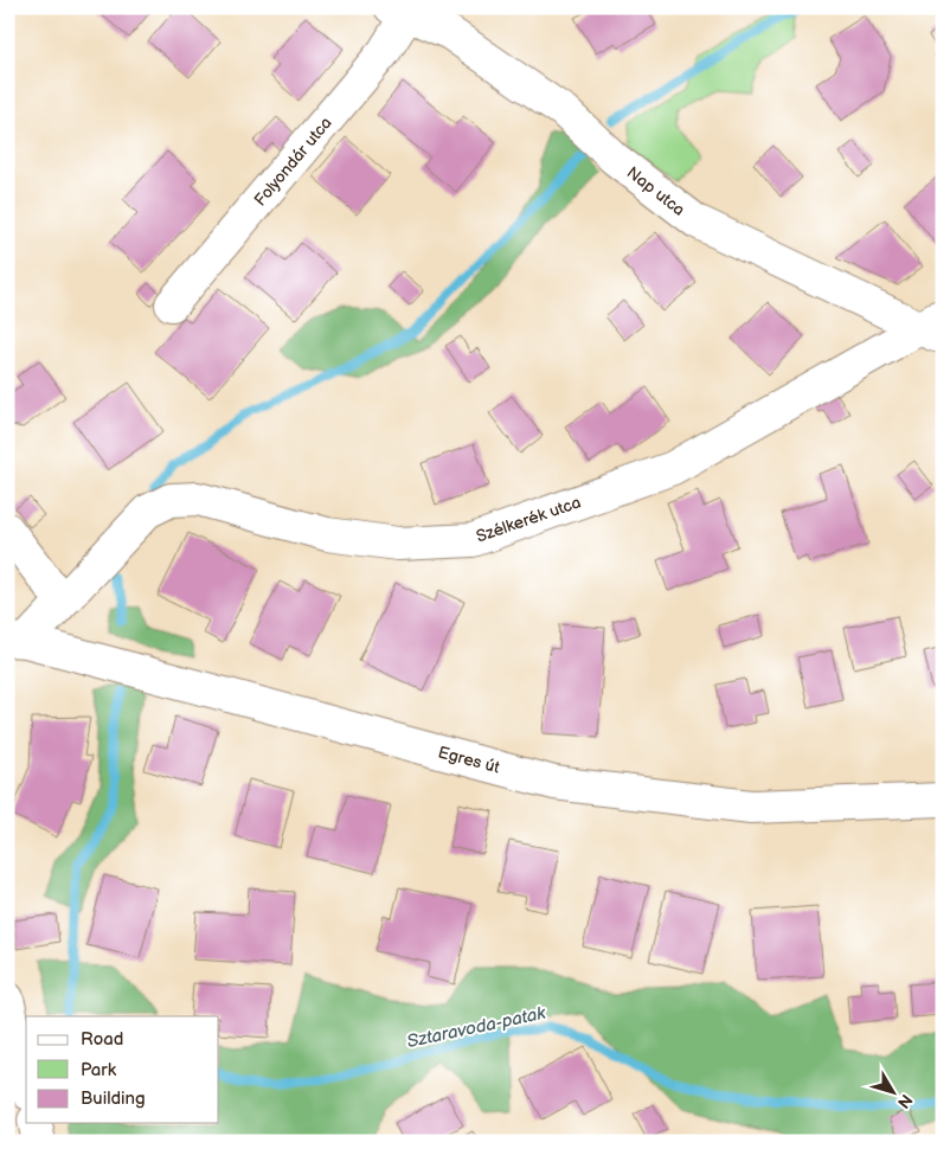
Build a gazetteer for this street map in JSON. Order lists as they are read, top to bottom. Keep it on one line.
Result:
{"streets":{"street":["Folyondár utca","Nap utca","Szélkerék utca","Egres út"]},"crossings":[["Folyondár utca","Nap utca"],["Nap utca","Szélkerék utca"],["Szélkerék utca","Egres út"]],"water":["Sztaravoda-patak"],"legend":["Road","Park","Building"],"north":"bottom right"}
